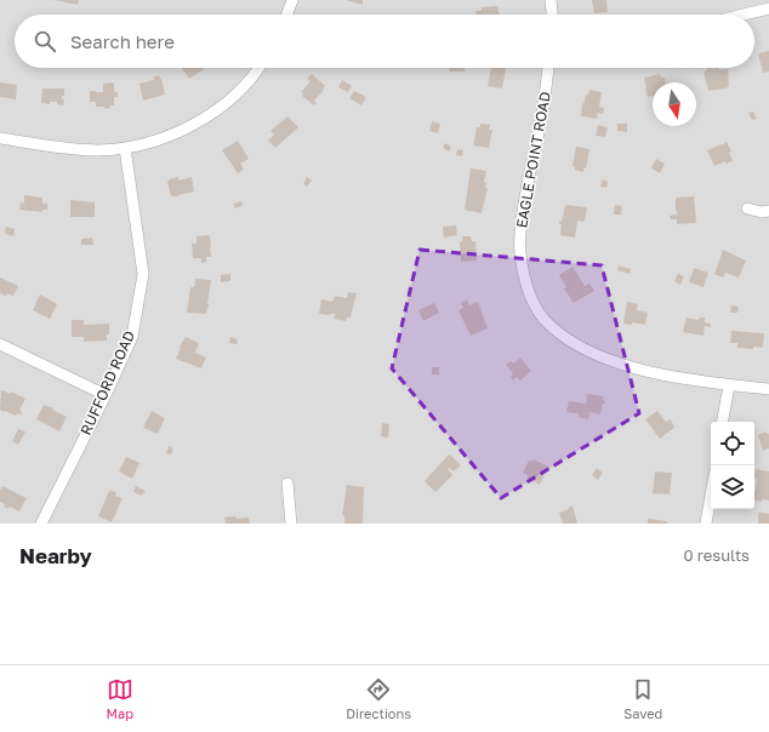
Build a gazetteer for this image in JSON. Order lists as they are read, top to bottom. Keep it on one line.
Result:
{"streets":{"street":["EAGLE POINT ROAD","RUFFORD ROAD"]},"north":"bottom","page":{"search":"Search here","heading":["Nearby","0 results"],"nav":["Map","Directions","Saved"]}}
